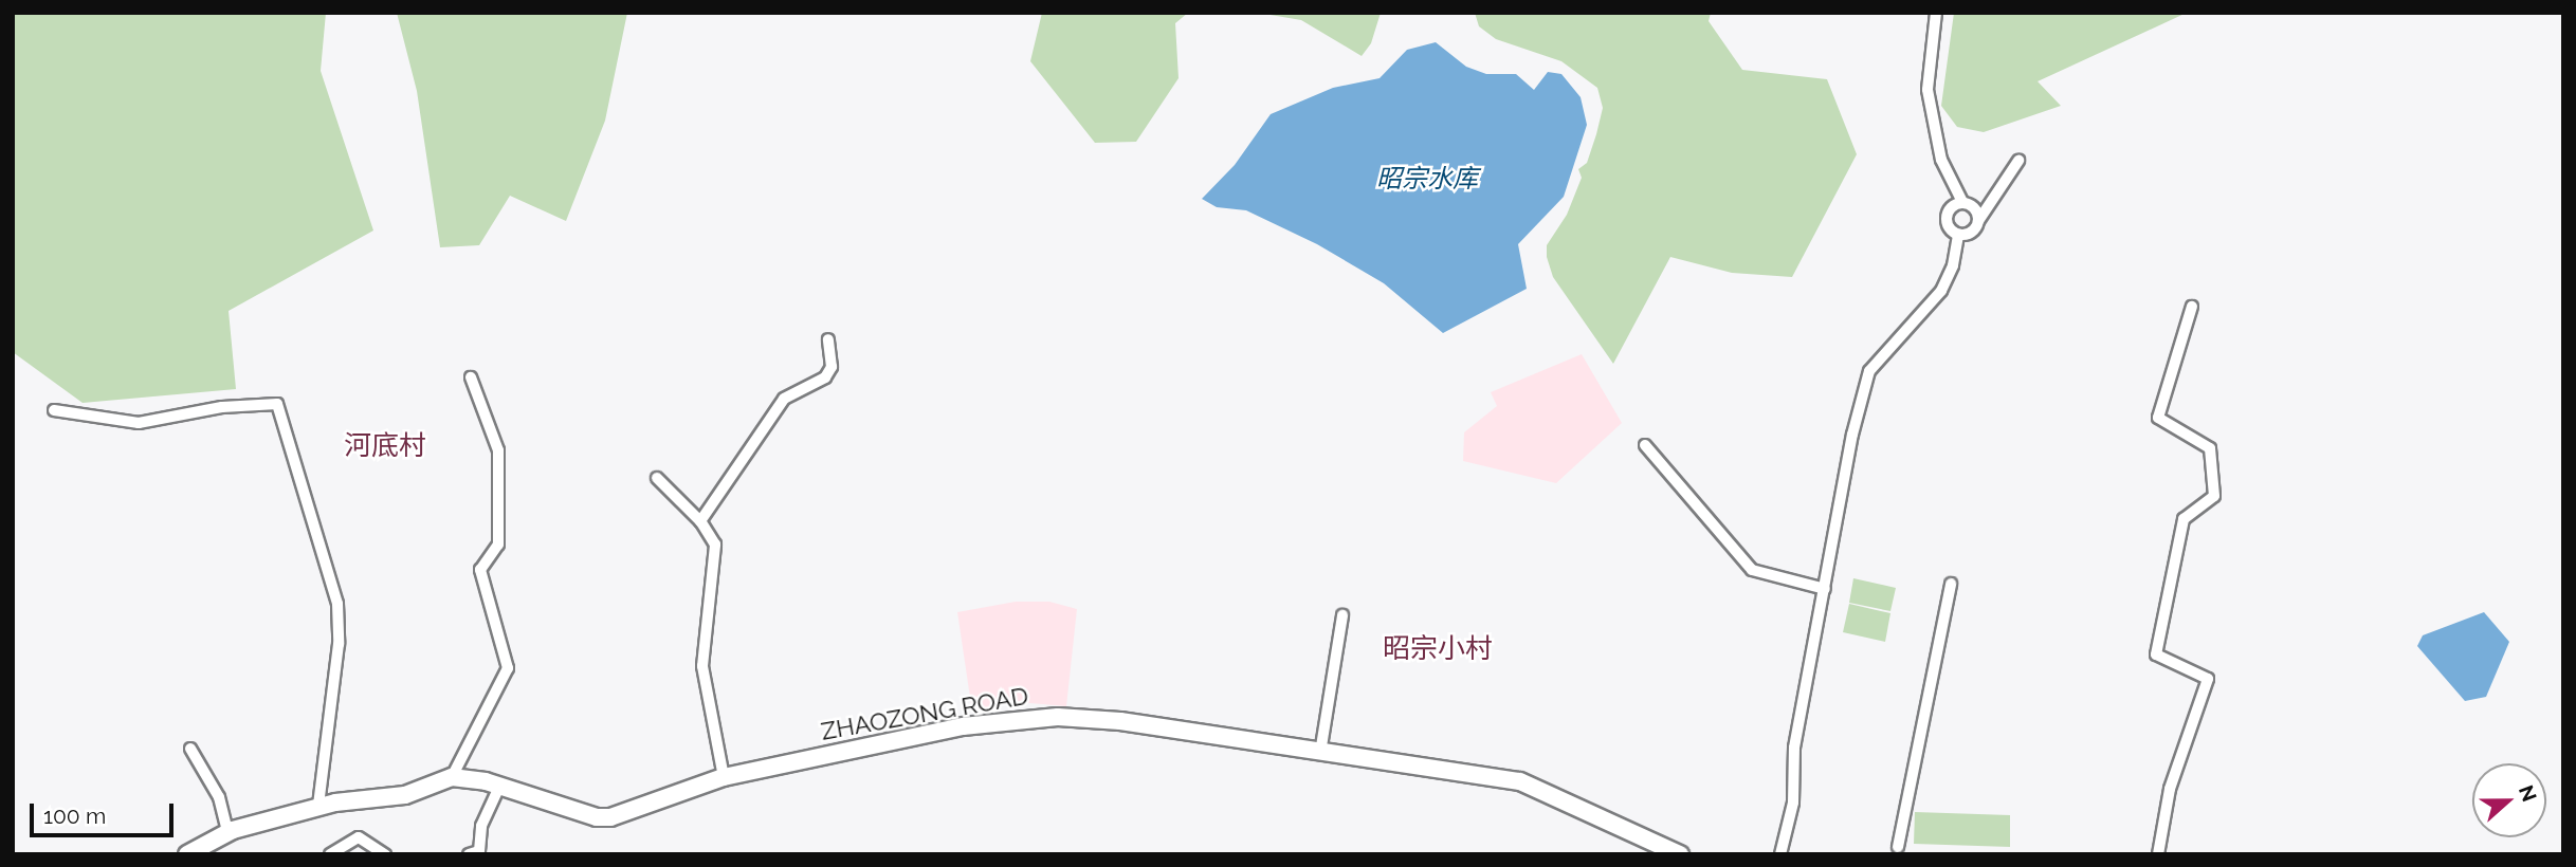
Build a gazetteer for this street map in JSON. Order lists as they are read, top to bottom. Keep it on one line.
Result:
{"streets":{"street":["ZHAOZONG ROAD"]},"districts":["河底村","昭宗小村"],"water":["昭宗水库"],"scale_bar":"100 m","north":"right"}
